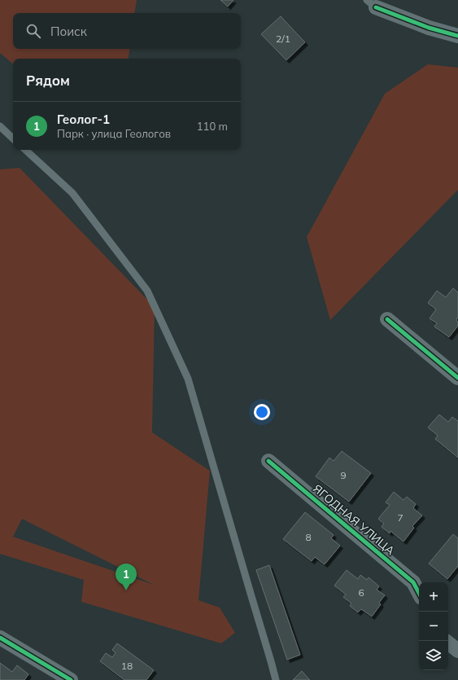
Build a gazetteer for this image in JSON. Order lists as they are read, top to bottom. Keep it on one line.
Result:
{"streets":{"street":["ЯГОДНАЯ УЛИЦА"]},"house_numbers":["2/1","9","7","8","6","18"],"page":{"search":"Поиск","heading":"Рядом","list":[{"mark":"1","name":"Геолог-1","note":"Парк · улица Геологов","value":"110 m"}],"pins":"1","map_buttons":["+","−"]}}
